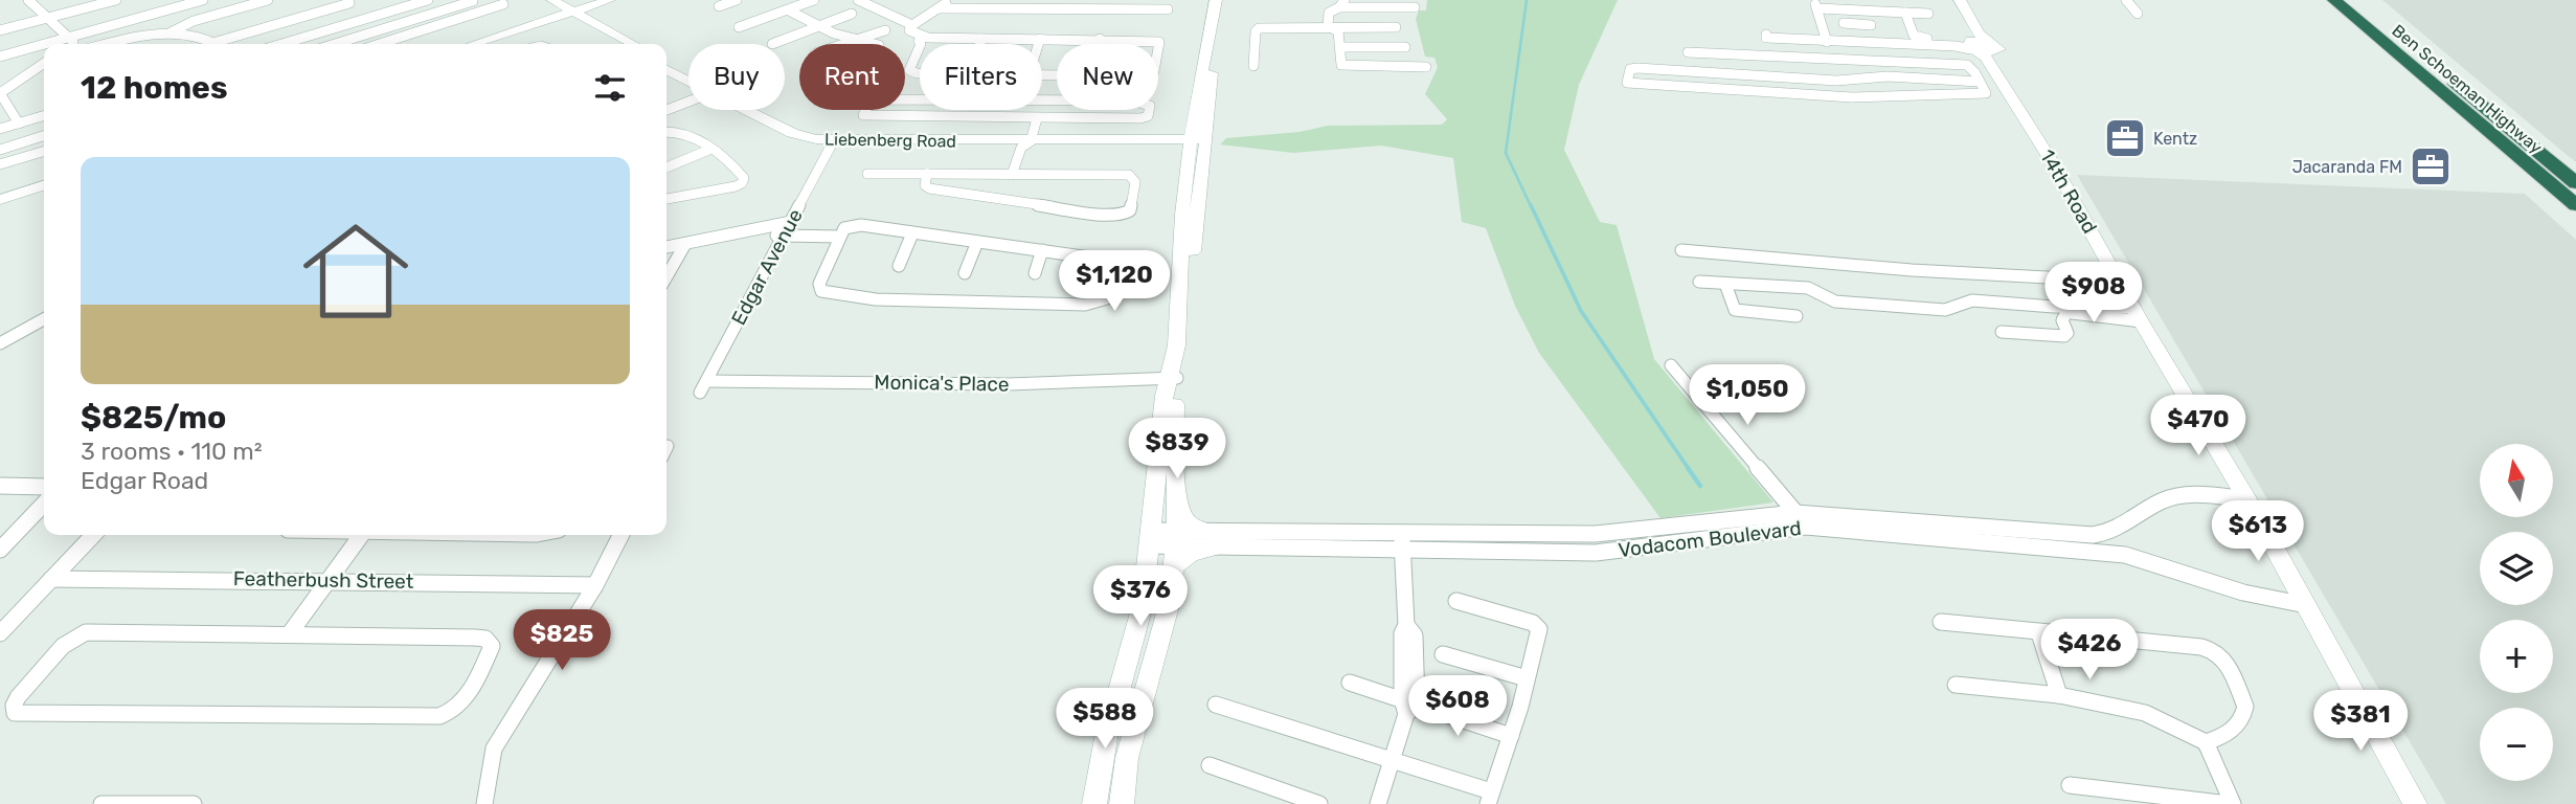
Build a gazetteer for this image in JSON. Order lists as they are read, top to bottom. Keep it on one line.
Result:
{"streets":{"highway":["Ben Schoeman Highway"],"street":["Liebenberg Road","14th Road","Edgar Avenue","Monica's Place","Vodacom Boulevard","Featherbush Street"]},"crossings":[["Liebenberg Road","Edgar Avenue"],["14th Road","Vodacom Boulevard"],["Edgar Avenue","Monica's Place"]],"places":{"office":["Kentz","Jacaranda FM"]},"north":"top","page":{"chip":["Buy","Rent","Filters","New"],"heading":"12 homes","list":[{"name":"$825/mo","note":"3 rooms · 110 m² · Edgar Road"}],"price":["$1,120","$908","$1,050","$470","$839","$613","$376","$825","$426","$608","$588","$381"],"map_buttons":["+","−"]}}
